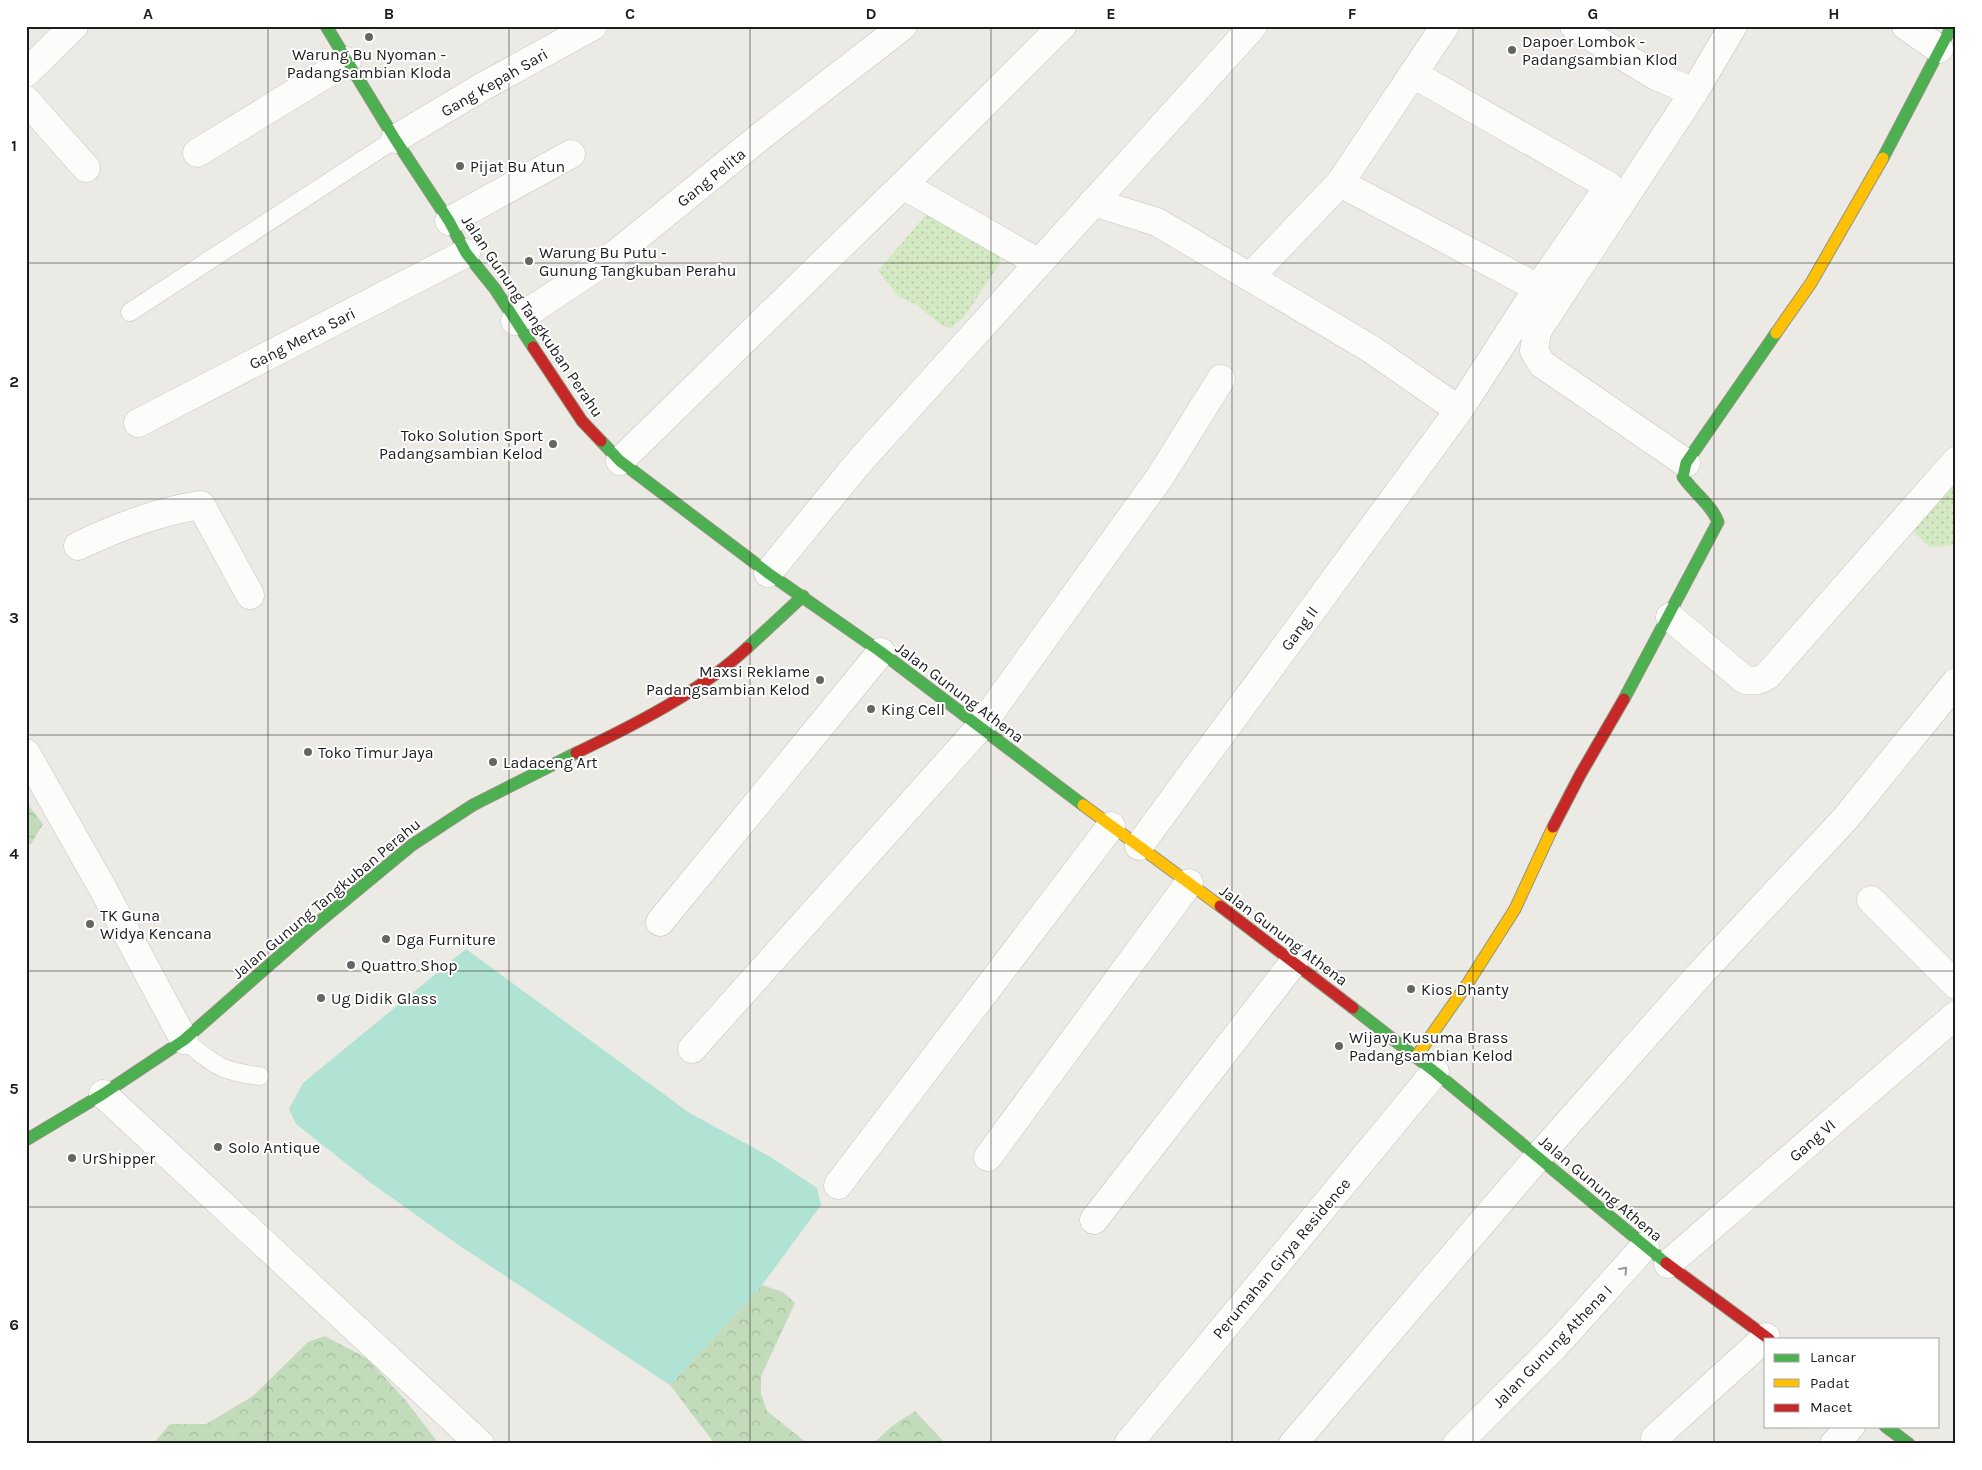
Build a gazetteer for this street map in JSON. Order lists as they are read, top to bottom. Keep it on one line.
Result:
{"streets":{"street":["Gang Kepah Sari","Gang Pelita","Jalan Gunung Tangkuban Perahu","Gang Merta Sari","Gang II","Jalan Gunung Athena","Gang VI","Perumahan Girya Residence","Jalan Gunung Athena I"]},"crossings":[["Gang Kepah Sari","Jalan Gunung Tangkuban Perahu"],["Gang Pelita","Jalan Gunung Tangkuban Perahu"],["Jalan Gunung Tangkuban Perahu","Gang Merta Sari"],["Jalan Gunung Tangkuban Perahu","Jalan Gunung Athena"],["Gang II","Jalan Gunung Athena"],["Jalan Gunung Athena","Gang VI"],["Jalan Gunung Athena","Perumahan Girya Residence"],["Jalan Gunung Athena","Jalan Gunung Athena I"]],"places":["Warung Bu Nyoman - Padangsambian Kloda","Dapoer Lombok - Padangsambian Klod","Pijat Bu Atun","Warung Bu Putu - Gunung Tangkuban Perahu","Toko Solution Sport Padangsambian Kelod","Maxsi Reklame Padangsambian Kelod","King Cell","Toko Timur Jaya","Ladaceng Art","TK Guna Widya Kencana","Dga Furniture","Quattro Shop","Kios Dhanty","Ug Didik Glass","Wijaya Kusuma Brass Padangsambian Kelod","Solo Antique","UrShipper"],"legend":["Lancar","Padat","Macet"],"grid":{"columns":["A","B","C","D","E","F","G","H"],"rows":["1","2","3","4","5","6"]}}
